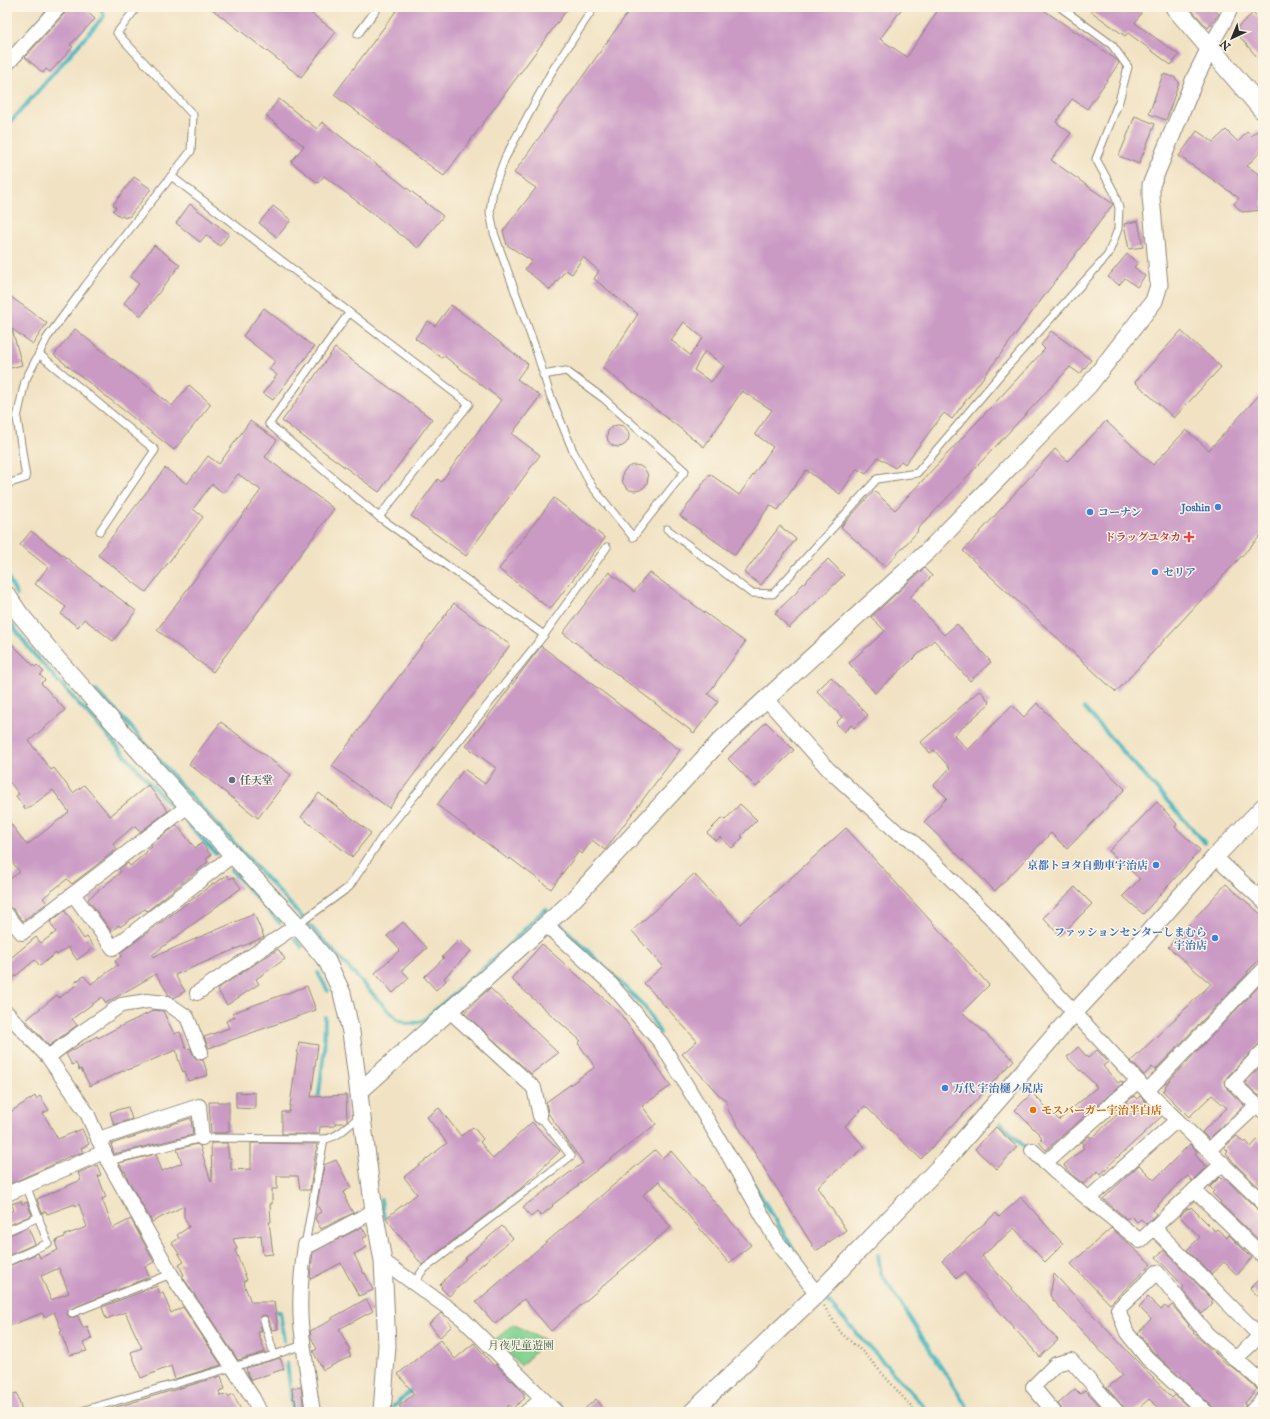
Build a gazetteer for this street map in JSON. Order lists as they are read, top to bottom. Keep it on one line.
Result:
{"parks":["月夜児童遊園"],"places":{"other":["Joshin","コーナン","セリア","任天堂","京都トヨタ自動車宇治店","ファッションセンターしまむら 宇治店","万代 宇治樋ノ尻店","モスバーガー宇治半白店"],"health":["ドラッグユタカ"]},"north":"bottom left"}
